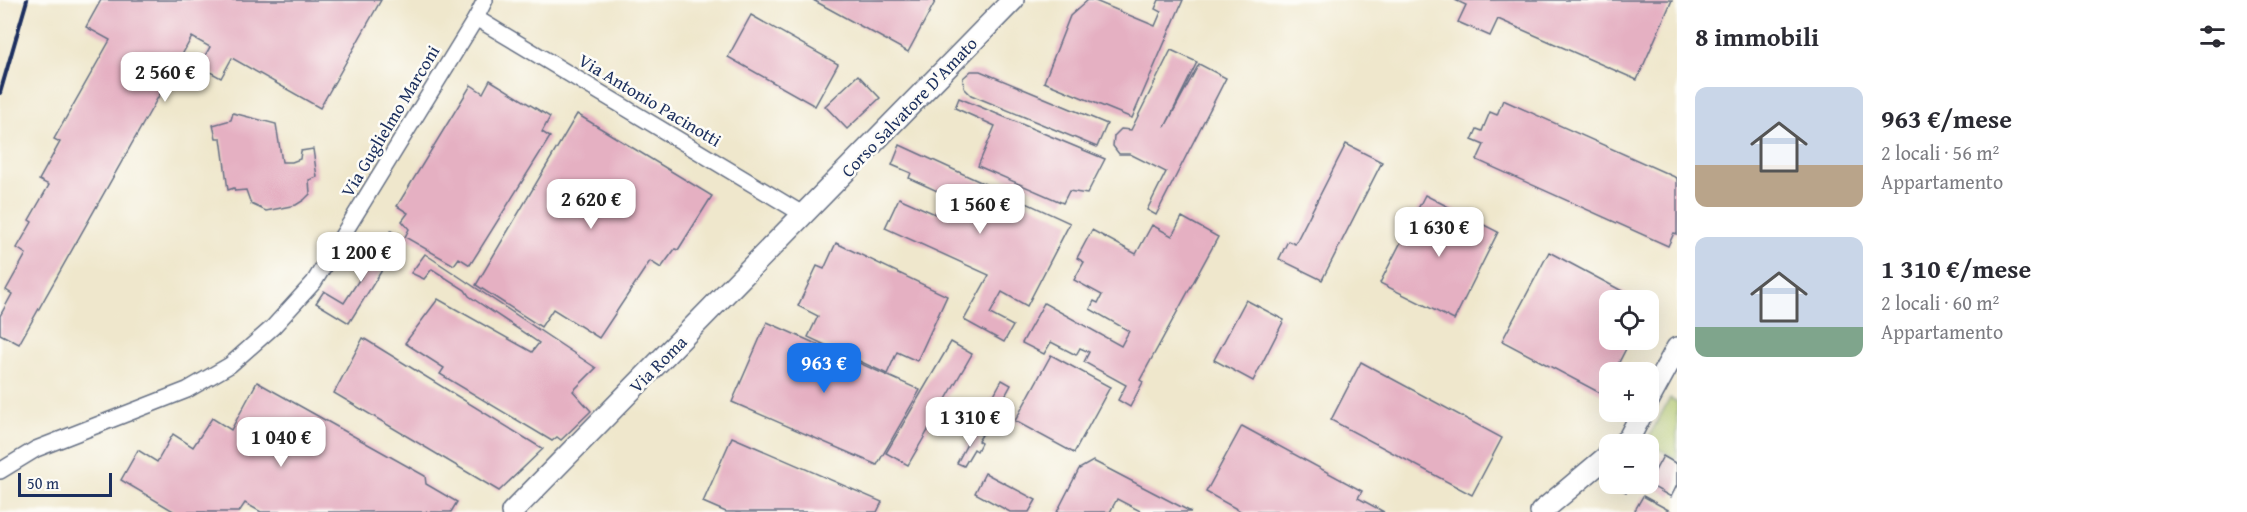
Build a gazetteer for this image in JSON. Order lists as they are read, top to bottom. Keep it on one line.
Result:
{"streets":{"street":["Via Antonio Pacinotti","Corso Salvatore D'Amato","Via Guglielmo Marconi","Via Roma"]},"crossings":[["Via Antonio Pacinotti","Corso Salvatore D'Amato"],["Via Antonio Pacinotti","Via Guglielmo Marconi"],["Via Antonio Pacinotti","Via Roma"],["Corso Salvatore D'Amato","Via Roma"]],"scale_bar":"50 m","page":{"heading":"8 immobili","price":["2 560 €","2 620 €","1 560 €","1 630 €","1 200 €","963 €","1 310 €","1 040 €"],"list":[{"name":"963 €/mese","note":"2 locali · 56 m² · Appartamento"},{"name":"1 310 €/mese","note":"2 locali · 60 m² · Appartamento"}],"map_buttons":["+","−"],"scale":"50 m"}}
